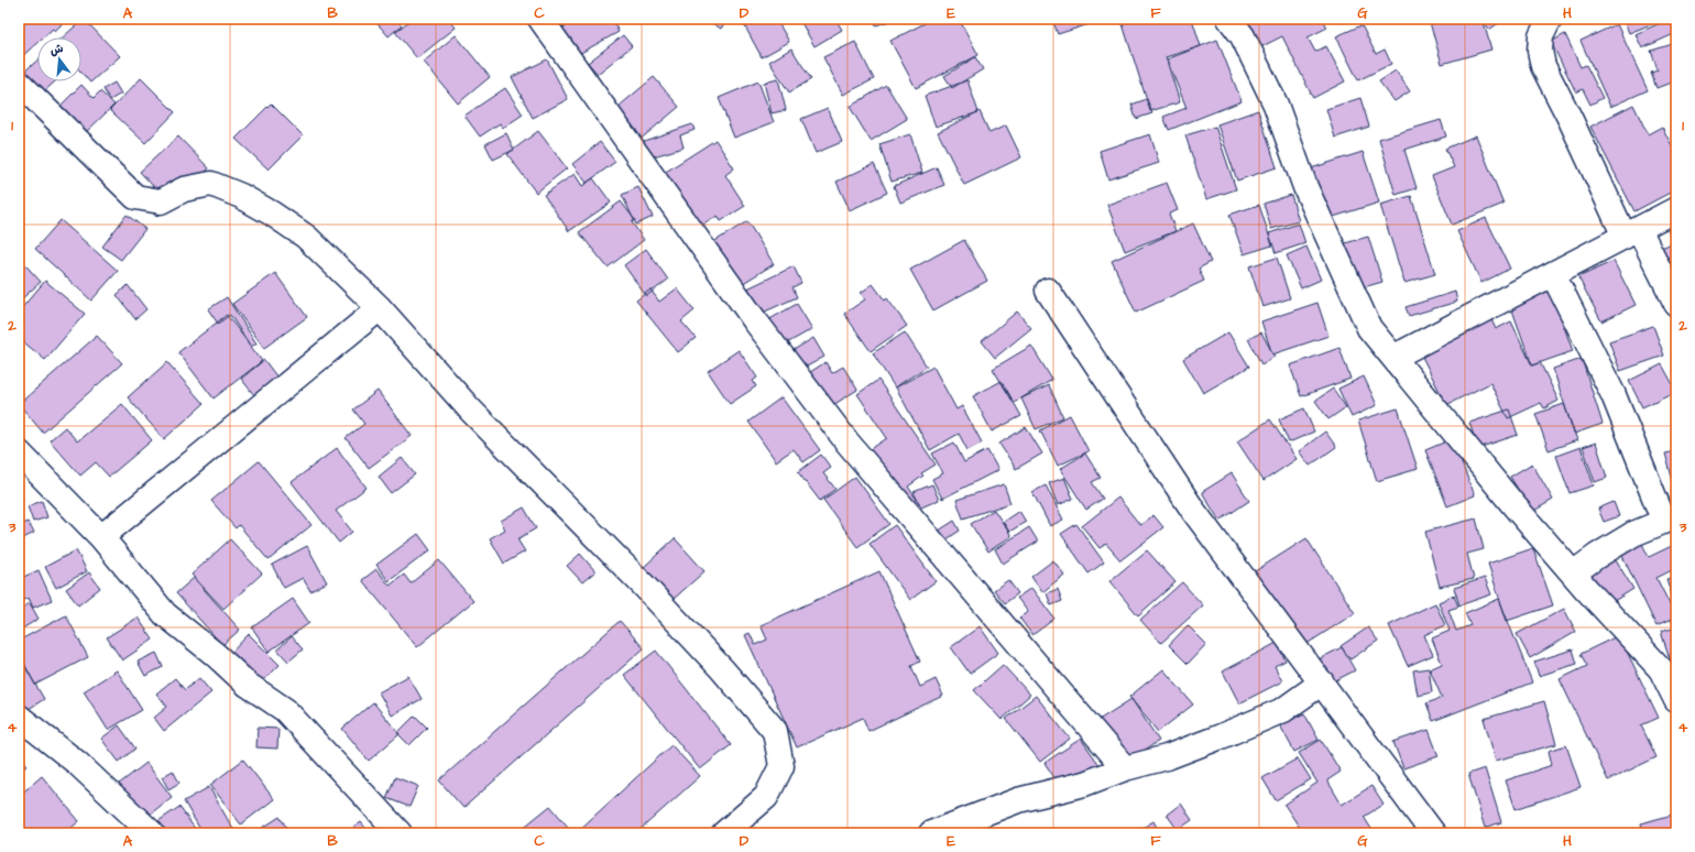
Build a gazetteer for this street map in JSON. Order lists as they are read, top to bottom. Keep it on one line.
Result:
{"north":"top","grid":{"columns":["A","B","C","D","E","F","G","H"],"rows":["1","2","3","4"]}}
